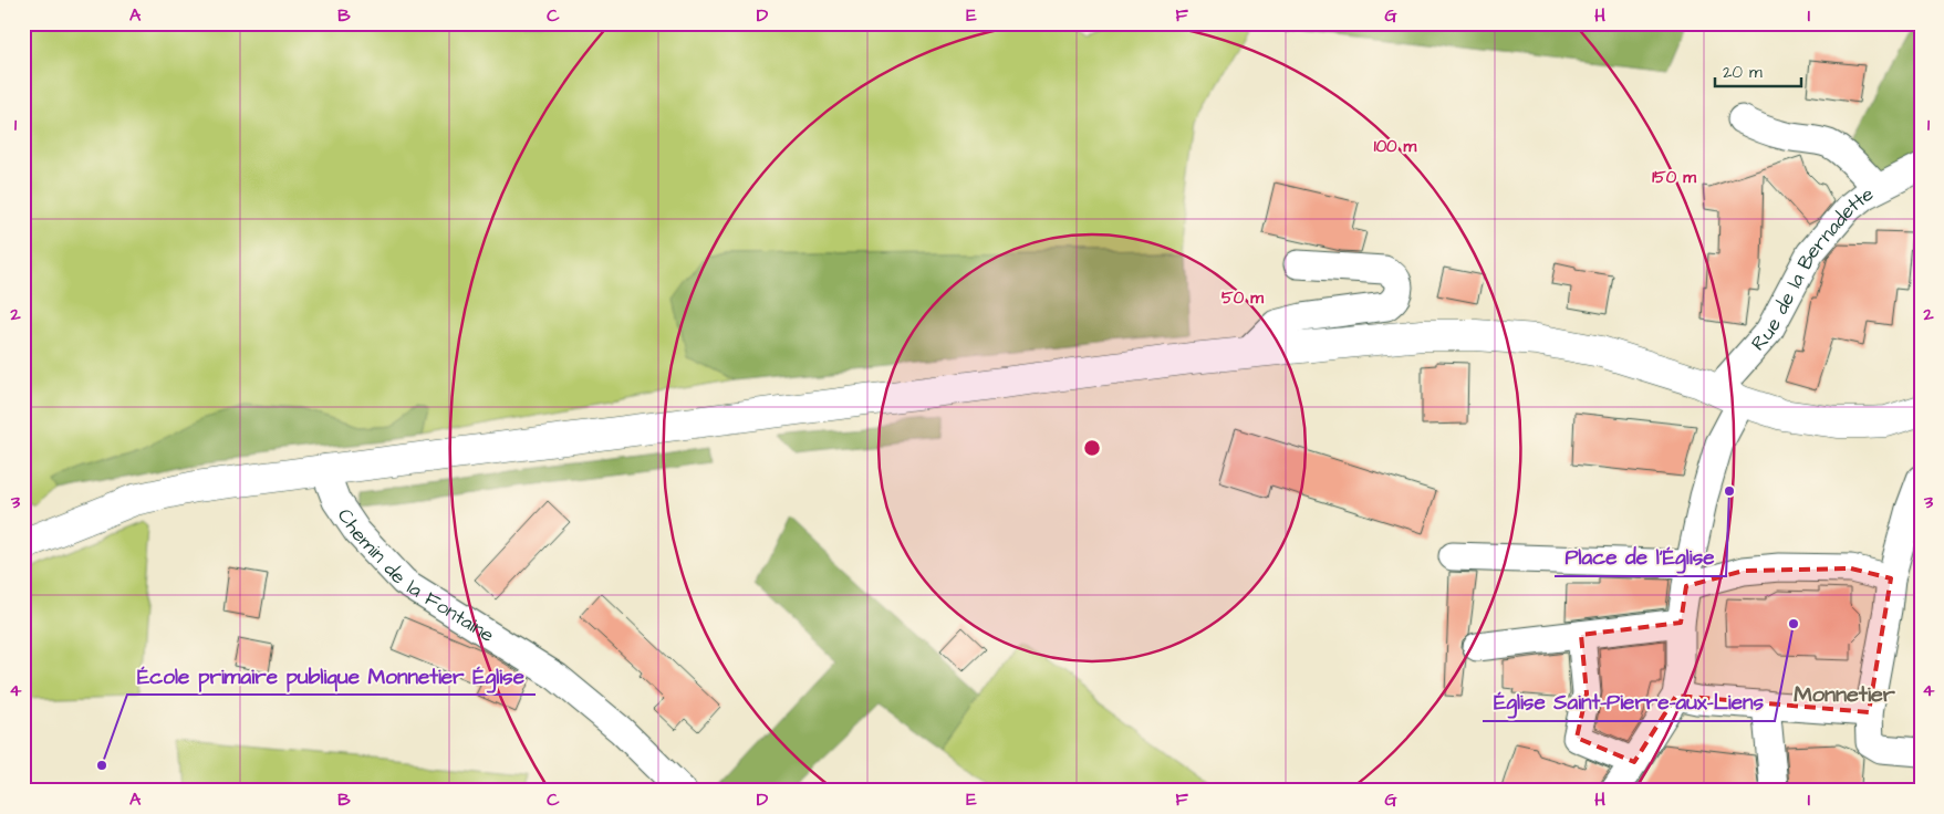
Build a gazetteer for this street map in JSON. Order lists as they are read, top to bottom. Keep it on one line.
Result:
{"streets":{"street":["Rue de la Bernadette","Chemin de la Fontaine"]},"districts":["Monnetier"],"places":["Place de l'Église","Église Saint-Pierre-aux-Liens","École primaire publique Monnetier Église"],"scale_bar":"20 m","grid":{"columns":["A","B","C","D","E","F","G","H","I"],"rows":["1","2","3","4"]},"rings":["100 m","150 m","50 m"]}
